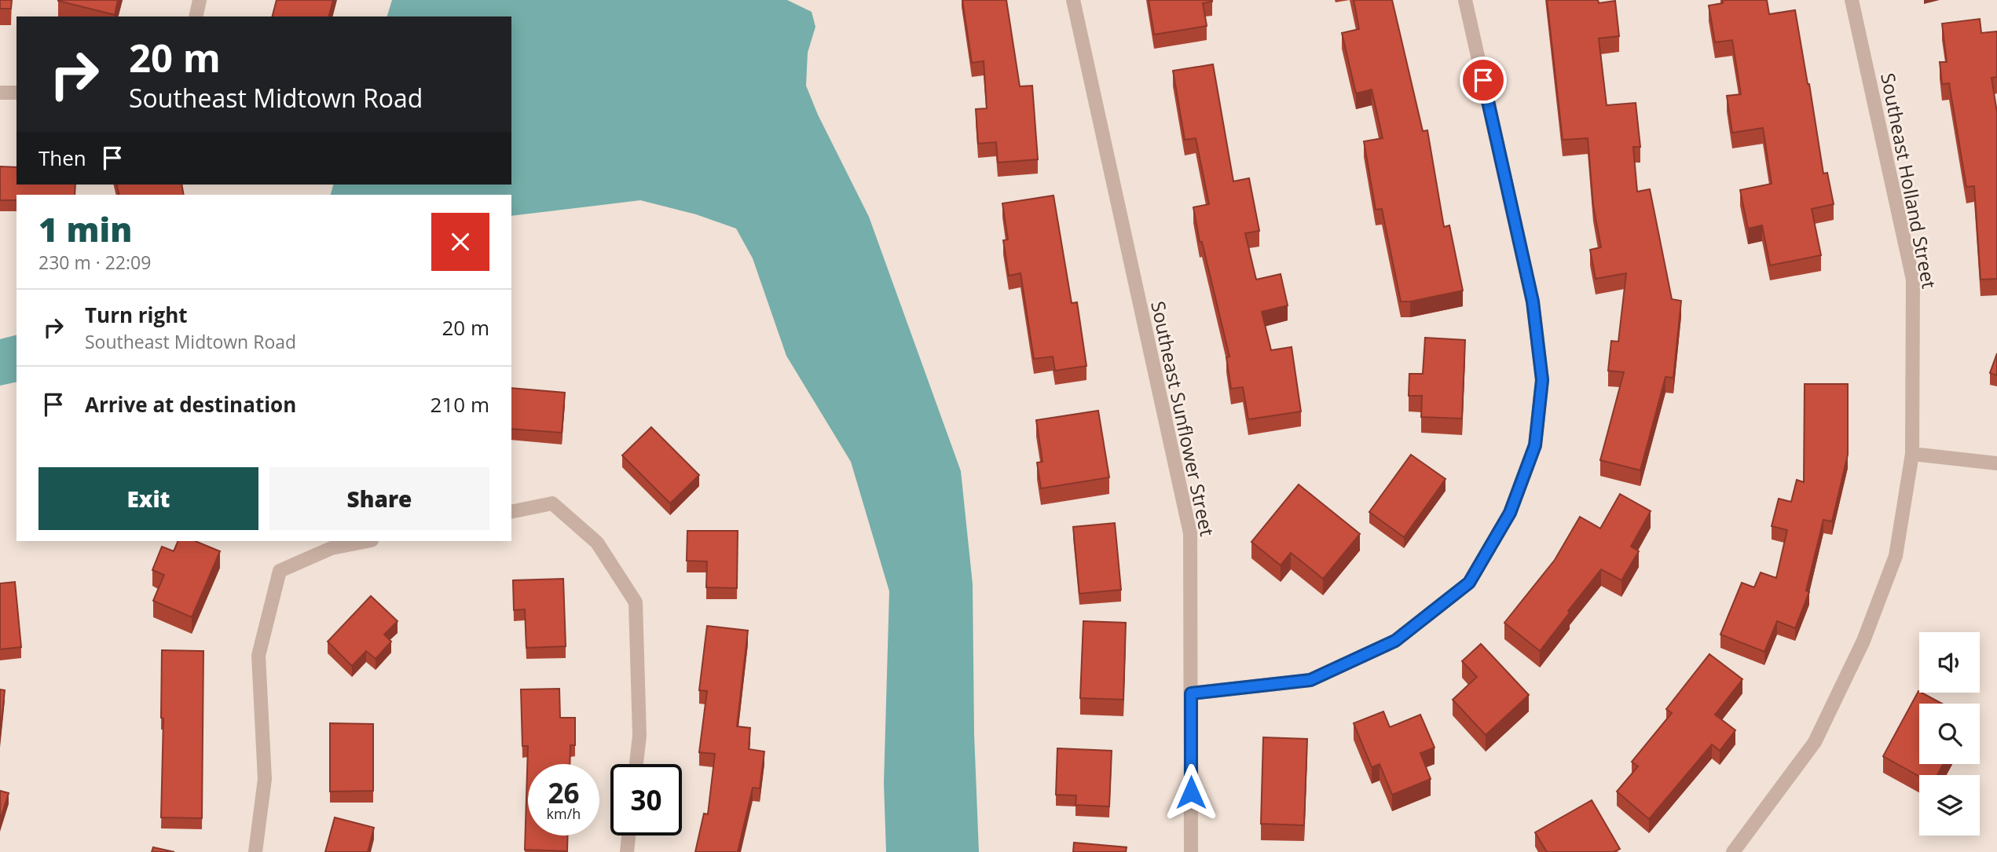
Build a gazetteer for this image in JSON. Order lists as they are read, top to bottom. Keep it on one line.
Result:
{"streets":{"street":["Southeast Holland Street","Southeast Sunflower Street"]},"page":{"turn":["20 m","Southeast Midtown Road"],"then":"Then","heading":["1 min","230 m · 22:09"],"list":[{"name":"Turn right","note":"Southeast Midtown Road","value":"20 m"},{"name":"Arrive at destination","value":"210 m"}],"buttons":["Exit","Share"],"speed":"26 km/h","limit":"30"}}
